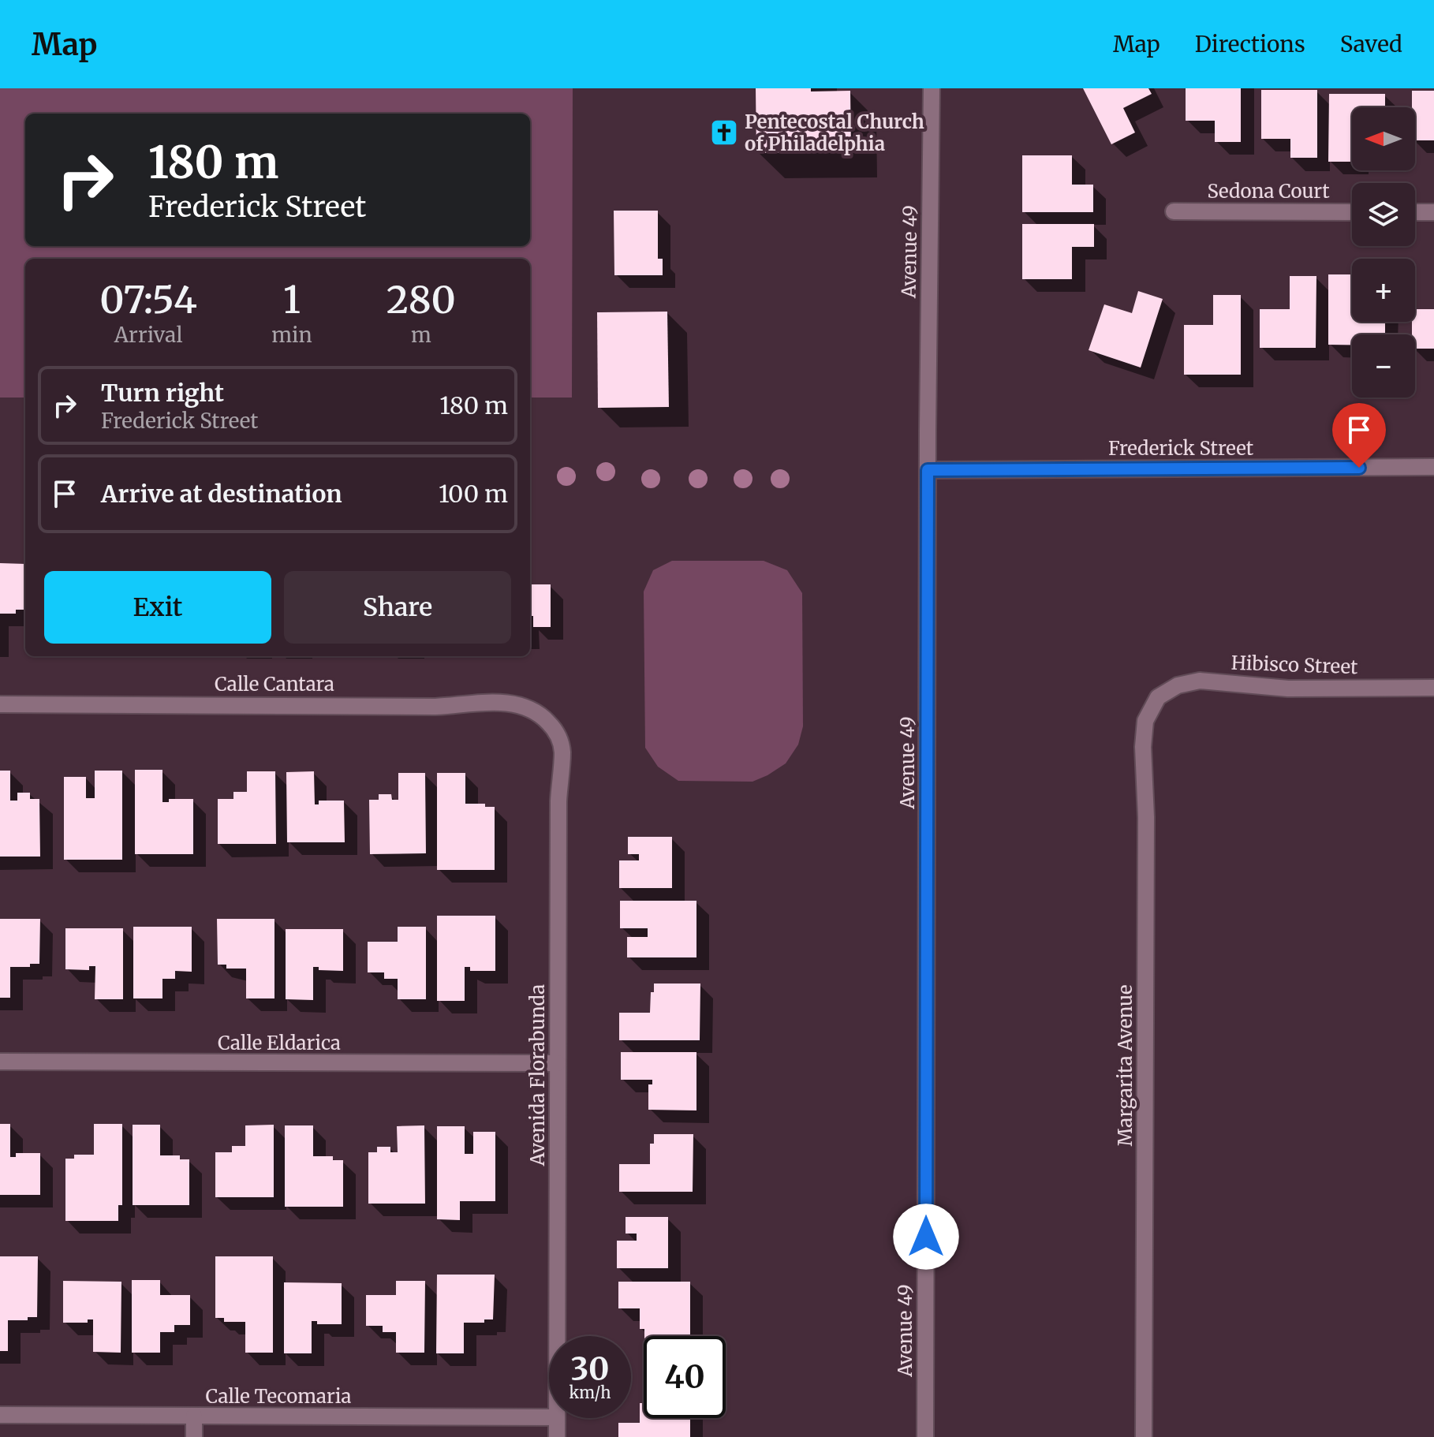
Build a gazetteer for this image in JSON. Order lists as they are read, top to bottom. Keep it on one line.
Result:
{"streets":{"street":["Sedona Court","Avenue 49","Frederick Street","Hibisco Street","Calle Cantara","Calle Eldarica","Margarita Avenue","Avenida Florabunda","Calle Tecomaria"]},"crossings":[["Avenue 49","Frederick Street"],["Hibisco Street","Margarita Avenue"],["Calle Cantara","Avenida Florabunda"],["Calle Eldarica","Avenida Florabunda"]],"places":{"church":["Pentecostal Church of Philadelphia"]},"north":"left","page":{"header":"Map","nav":["Map","Directions","Saved"],"map_buttons":["+","−"],"turn":["180 m","Frederick Street"],"eta":["07:54","Arrival","1","min","280","m"],"list":[{"name":"Turn right","note":"Frederick Street","value":"180 m"},{"name":"Arrive at destination","value":"100 m"}],"buttons":["Exit","Share"],"speed":"30 km/h","limit":"40"}}
